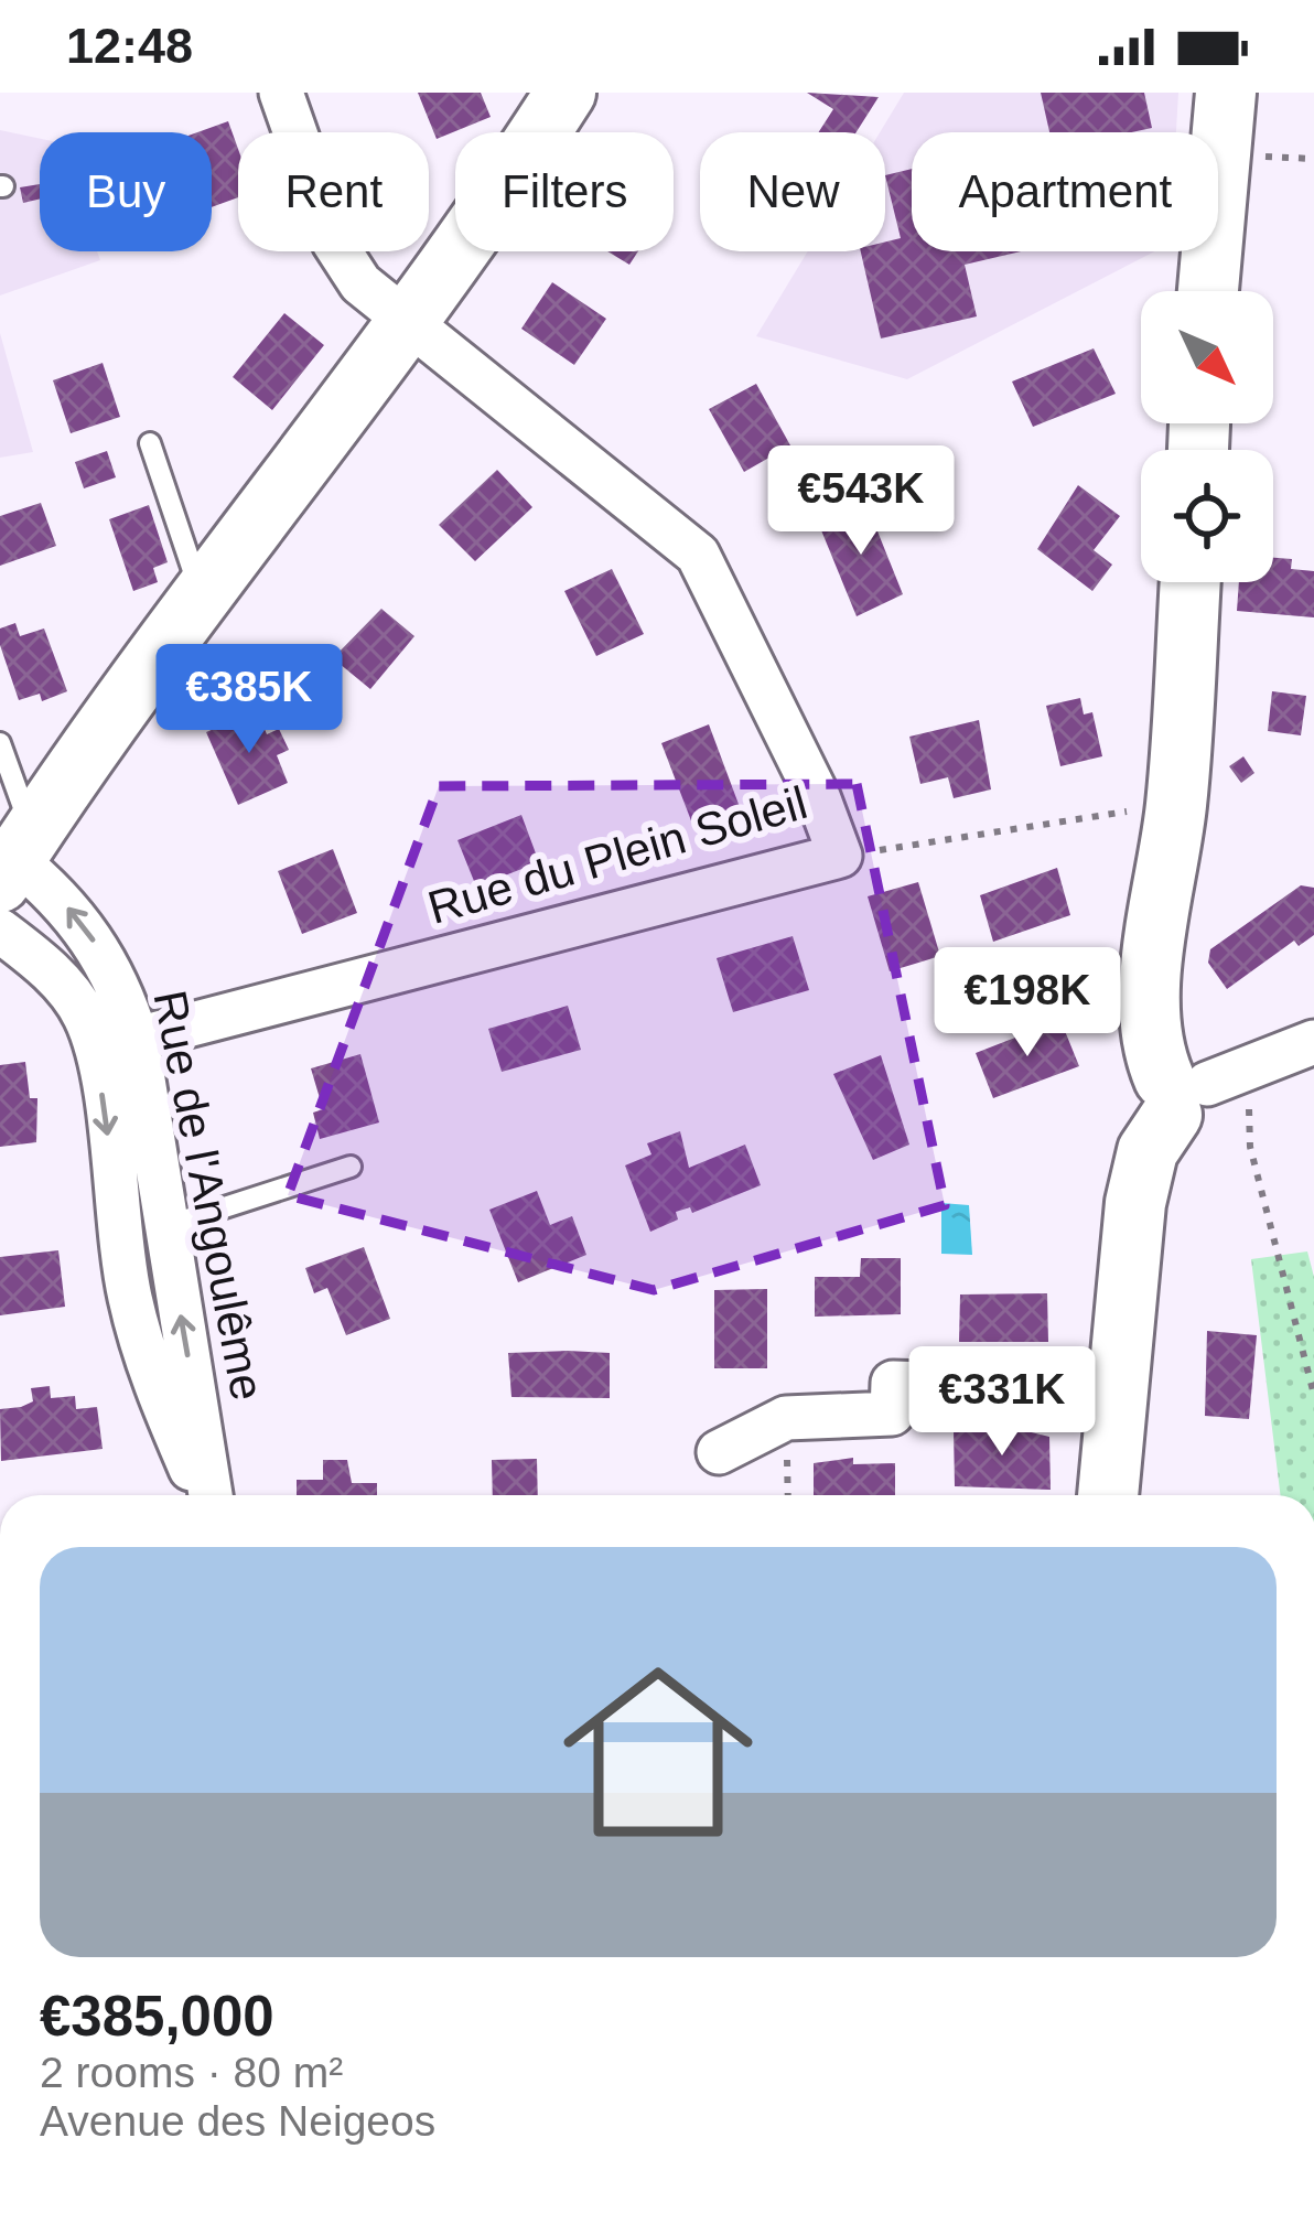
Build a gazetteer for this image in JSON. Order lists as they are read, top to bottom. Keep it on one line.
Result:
{"streets":{"street":["Rue du Plein Soleil","Rue de l'Angoulême"]},"crossings":[["Rue du Plein Soleil","Rue de l'Angoulême"]],"north":"bottom right","page":{"status":"12:48","chip":["Buy","Rent","Filters","New","Apartment"],"price":["€543K","€385K","€198K","€331K"],"list":[{"name":"€385,000","note":"2 rooms · 80 m² · Avenue des Neigeos"}]}}
